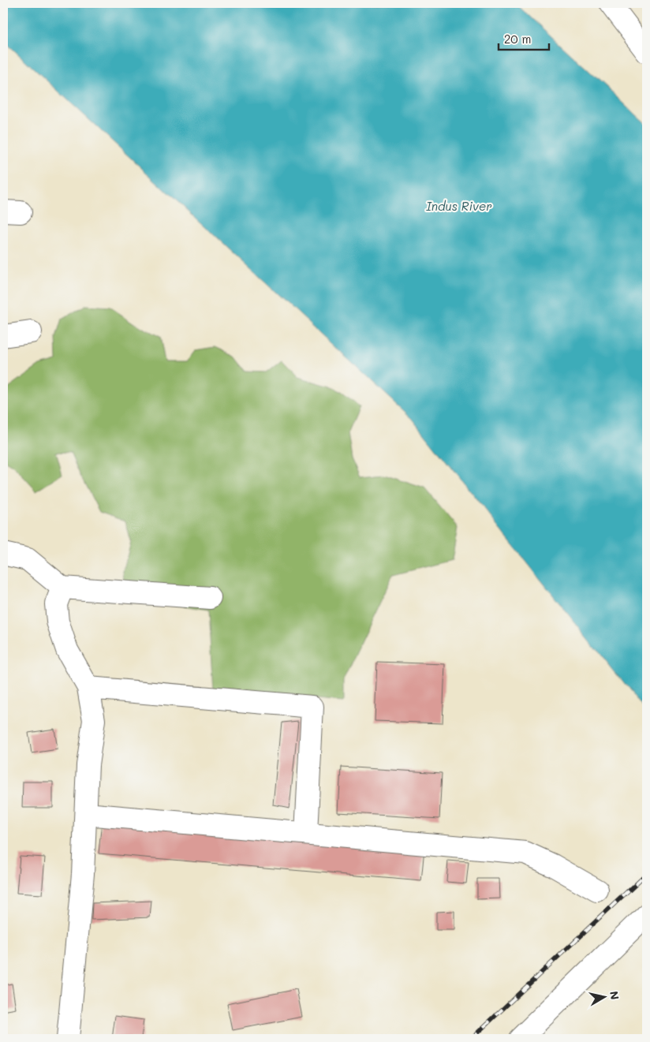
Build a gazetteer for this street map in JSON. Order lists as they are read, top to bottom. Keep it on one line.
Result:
{"water":["Indus River"],"scale_bar":"20 m","north":"right"}
